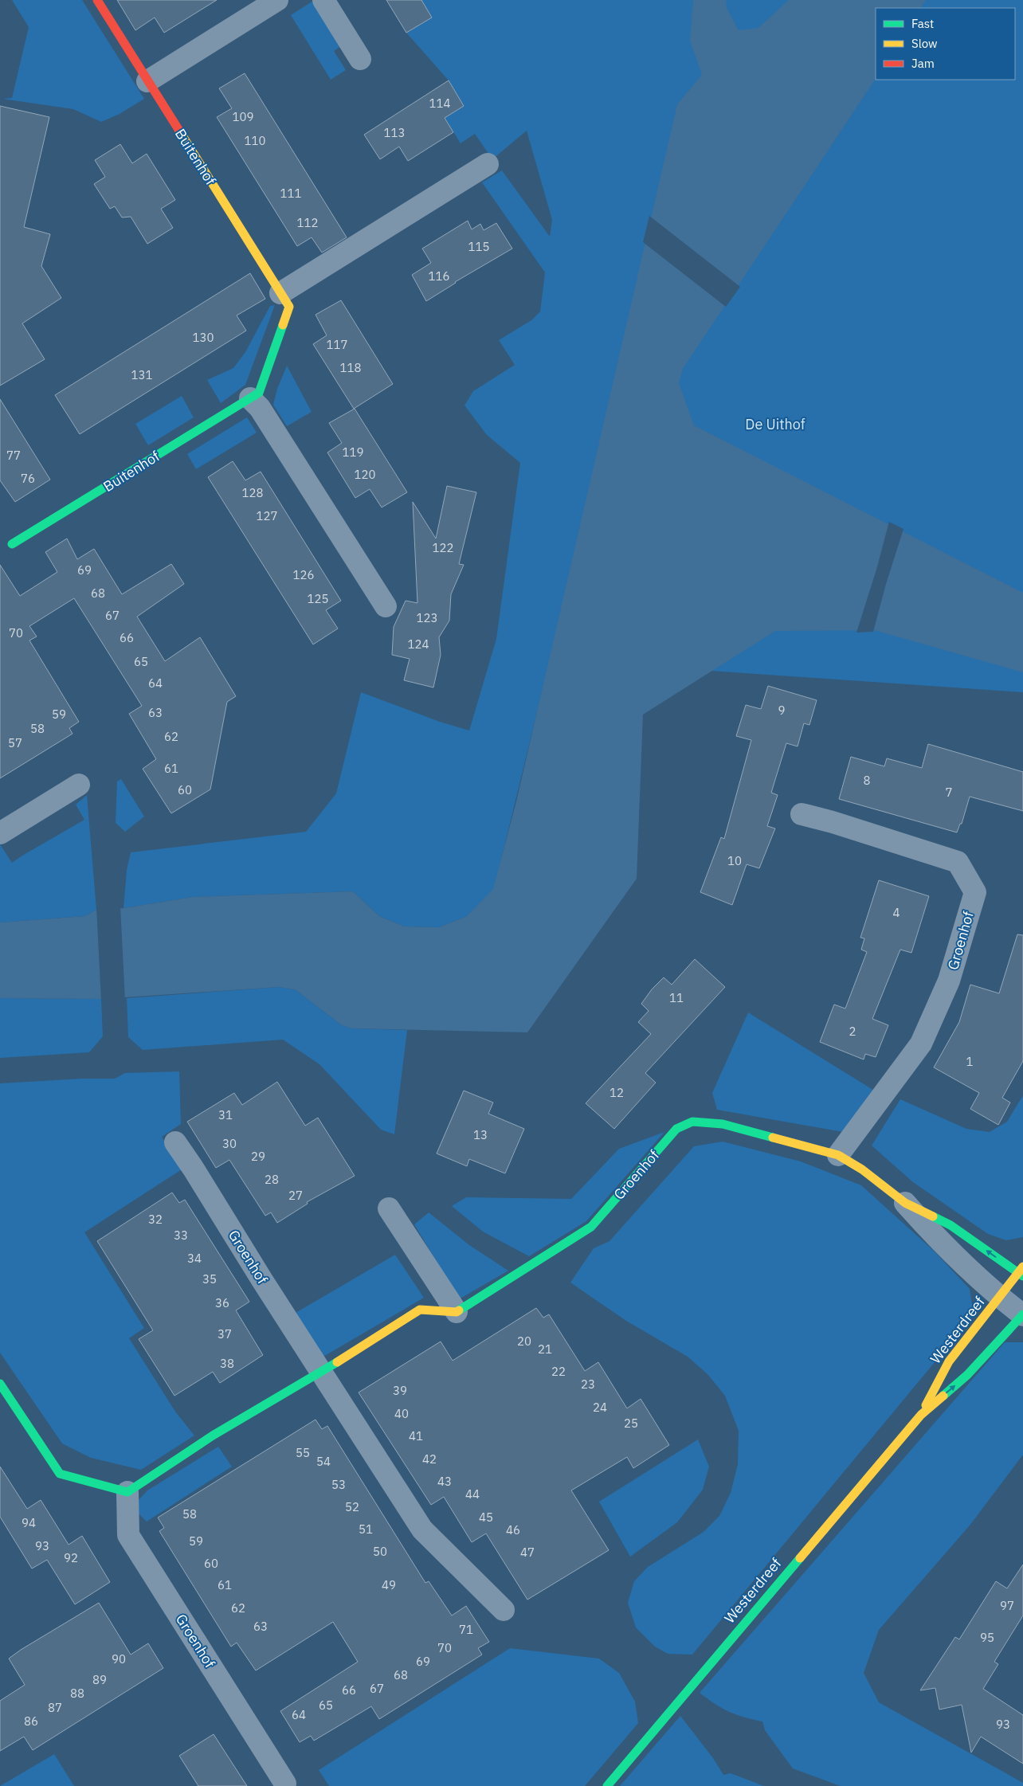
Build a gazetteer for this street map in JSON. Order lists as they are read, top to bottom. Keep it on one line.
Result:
{"streets":{"street":["Buitenhof","Groenhof","Westerdreef"]},"crossings":[["Groenhof","Westerdreef"]],"parks":["De Uithof"],"house_numbers":["114","109","113","110","111","112","115","116","130","117","118","131","119","77","120","76","128","127","122","69","126","68","125","67","123","70","66","124","65","64","9","63","59","58","62","57","61","8","60","7","10","4","11","2","1","12","31","13","30","29","28","27","32","33","34","35","36","37","20","21","38","22","23","39","24","40","25","41","55","42","54","43","53","44","52","58","45","94","51","46","59","93","50","47","92","60","61","49","97","62","63","71","95","70","90","69","68","89","67","66","88","65","87","64","86","93"],"legend":["Fast","Slow","Jam"]}
